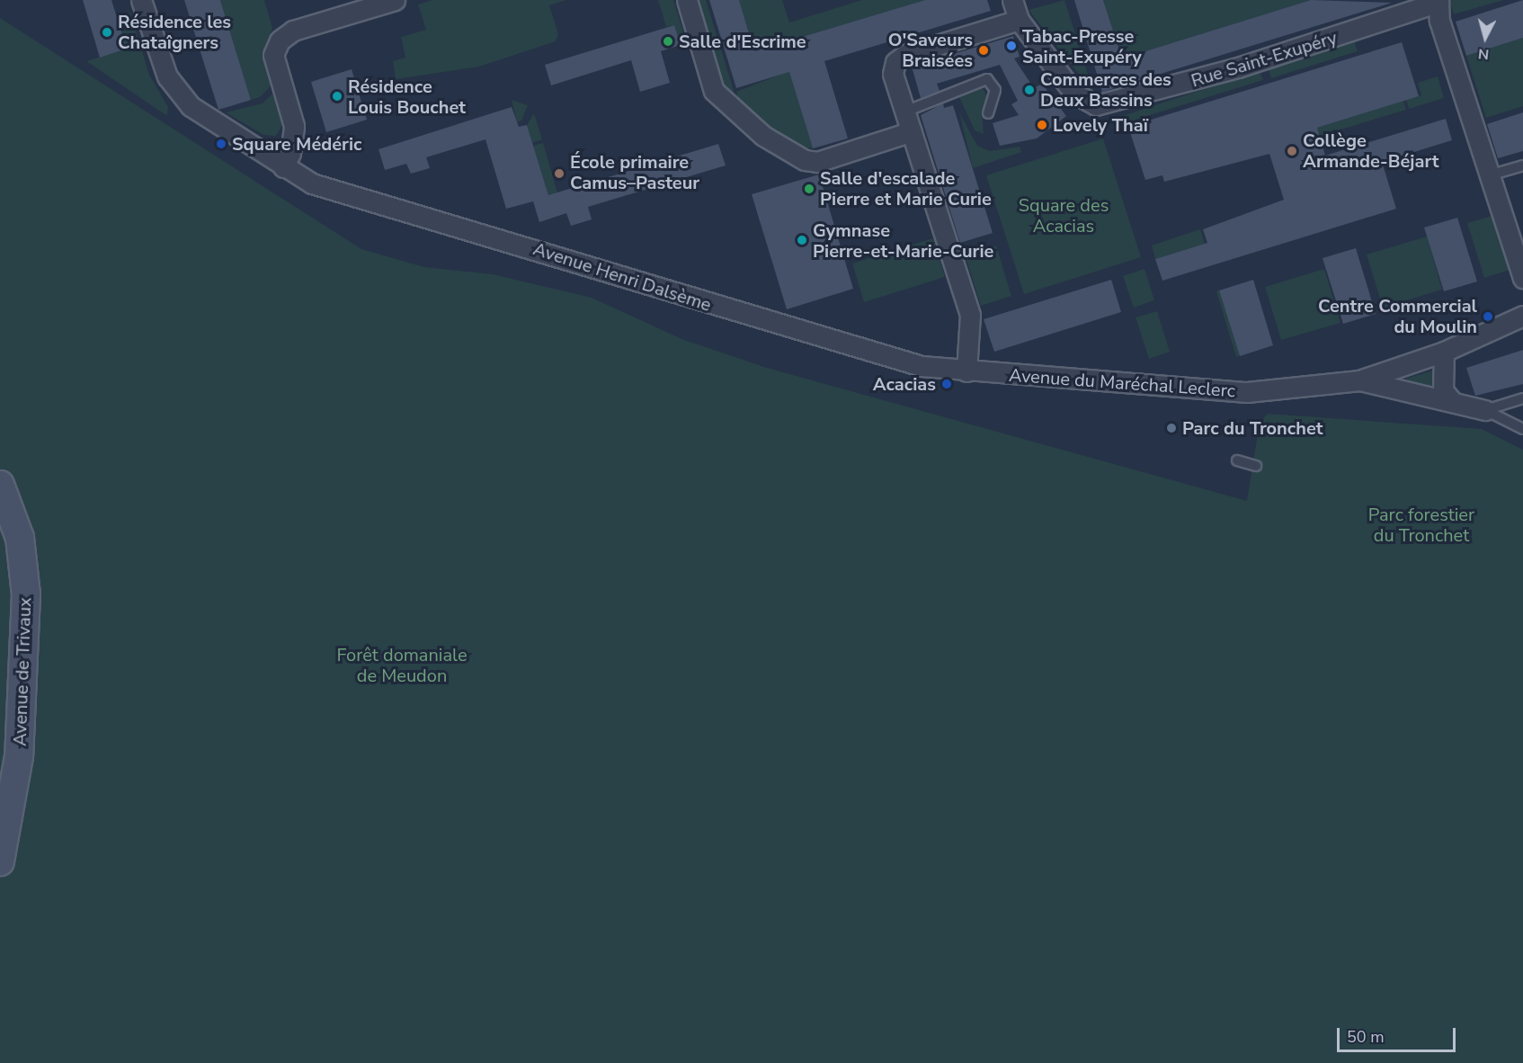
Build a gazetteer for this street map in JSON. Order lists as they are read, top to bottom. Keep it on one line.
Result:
{"streets":{"main road":["Avenue de Trivaux"],"street":["Rue Saint-Exupéry","Avenue Henri Dalsème","Avenue du Maréchal Leclerc"]},"crossings":[["Avenue Henri Dalsème","Avenue du Maréchal Leclerc"]],"parks":["Square des Acacias","Parc forestier du Tronchet","Forêt domaniale de Meudon"],"places":["Résidence les Chataîgners","Salle d'Escrime","Tabac-Presse Saint-Exupéry","O'Saveurs Braisées","Commerces des Deux Bassins","Résidence Louis Bouchet","Lovely Thaï","Square Médéric","Collège Armande-Béjart","École primaire Camus–Pasteur","Salle d'escalade Pierre et Marie Curie","Gymnase Pierre-et-Marie-Curie","Centre Commercial du Moulin","Acacias","Parc du Tronchet"],"scale_bar":"50 m","north":"bottom"}
